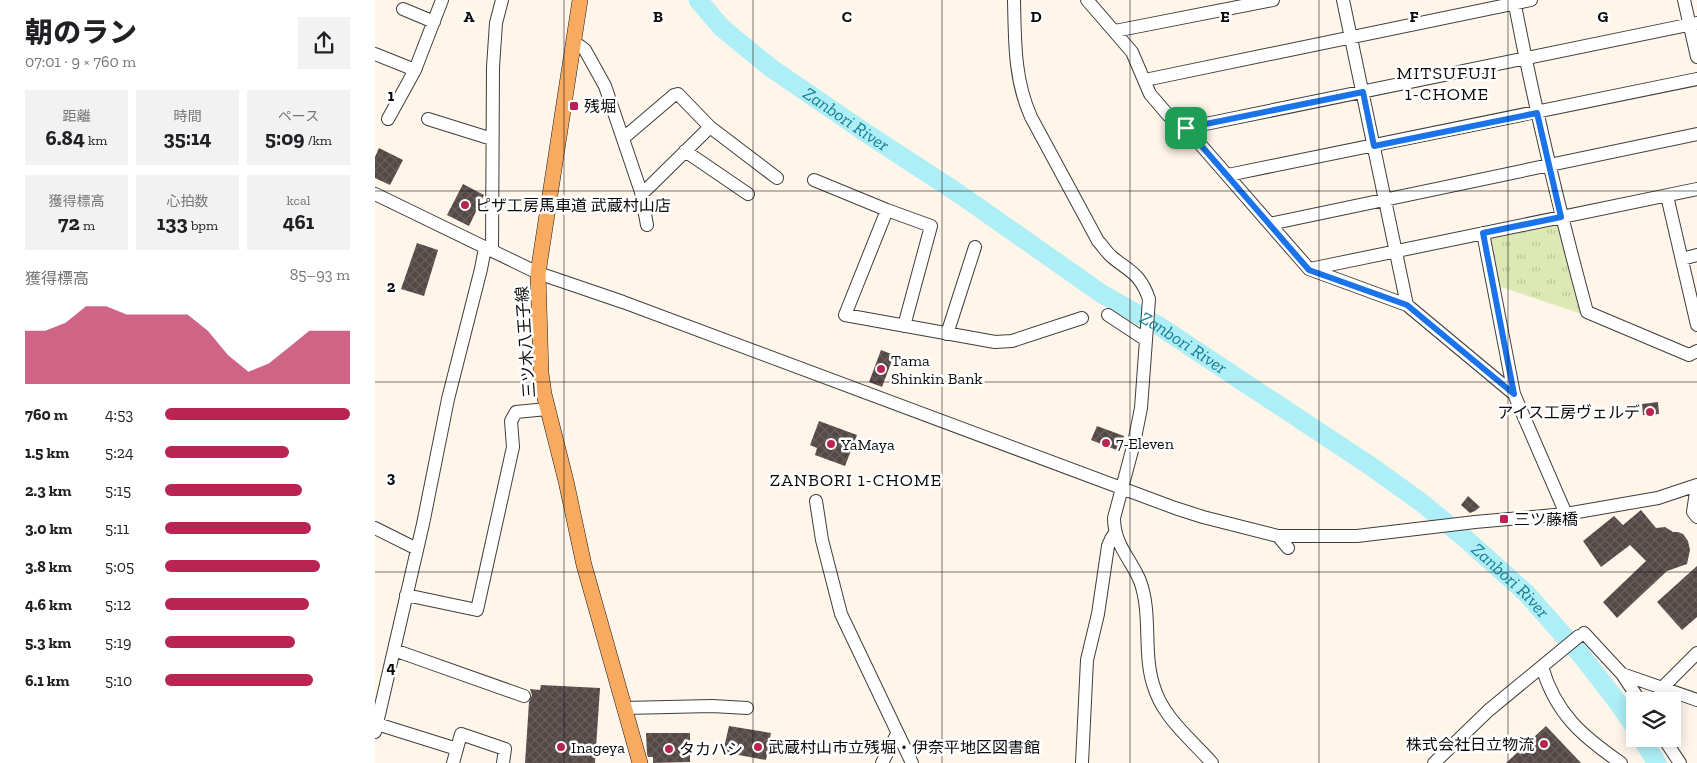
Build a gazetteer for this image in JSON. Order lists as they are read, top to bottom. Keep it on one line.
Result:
{"streets":{"main road":["三ツ木八王子線"]},"districts":["MITSUFUJI 1-CHOME","ZANBORI 1-CHOME"],"water":["Zanbori River"],"places":{"transit":["残堀","三ツ藤橋"],"other":["ピザ工房馬車道 武蔵村山店","Tama Shinkin Bank","アイス工房ヴェルデ","7-Eleven","YaMaya","株式会社日立物流","Inageya","武蔵村山市立残堀・伊奈平地区図書館","タカハシ"]},"page":{"heading":["朝のラン","07:01 · 9 × 760 m"],"stats":[["距離","6.84 km"],["時間","35:14"],["ペース","5:09 /km"],["獲得標高","72 m"],["心拍数","133 bpm"],["kcal","461"]],"chart":["獲得標高","85–93 m"],"list":[{"name":"760 m","note":"4:53"},{"name":"1.5 km","note":"5:24"},{"name":"2.3 km","note":"5:15"},{"name":"3.0 km","note":"5:11"},{"name":"3.8 km","note":"5:05"},{"name":"4.6 km","note":"5:12"},{"name":"5.3 km","note":"5:19"},{"name":"6.1 km","note":"5:10"}]},"grid":{"columns":["A","B","C","D","E","F","G"],"rows":["1","2","3","4"]}}
